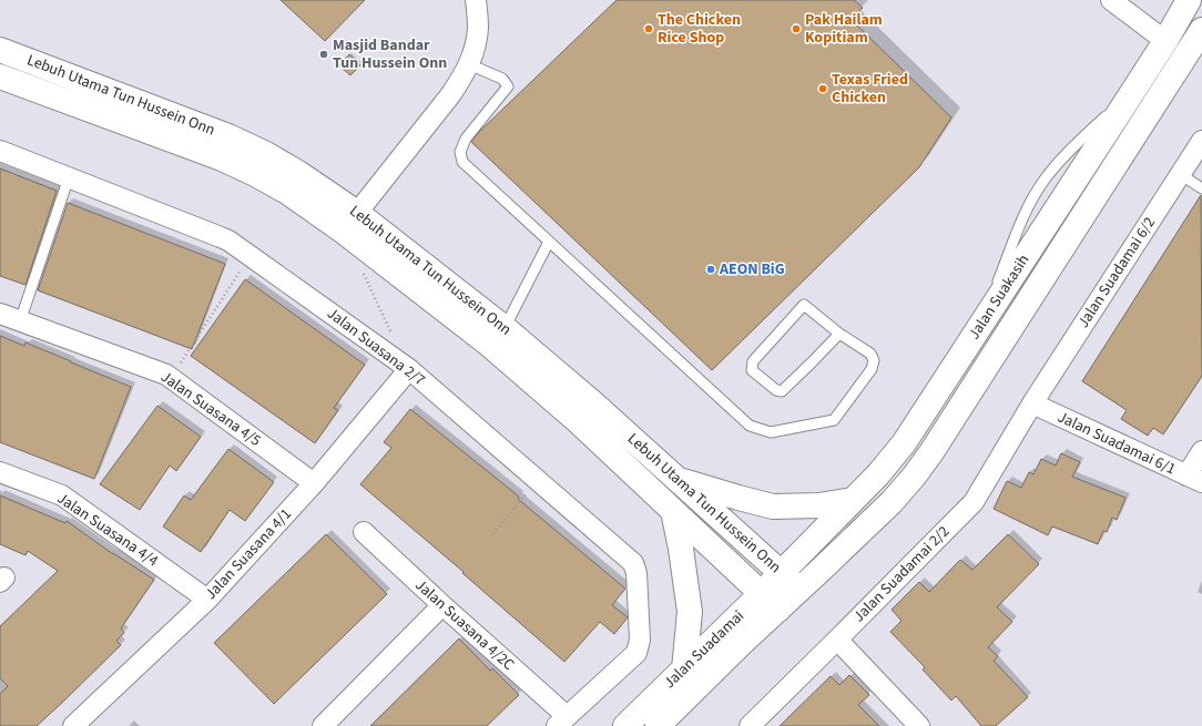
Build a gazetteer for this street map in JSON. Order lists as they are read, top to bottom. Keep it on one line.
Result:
{"streets":{"main road":["Lebuh Utama Tun Hussein Onn","Jalan Suakasih","Jalan Suadamai"],"street":["Jalan Suadamai 6/2","Jalan Suasana 2/7","Jalan Suasana 4/5","Jalan Suadamai 6/1","Jalan Suasana 4/4","Jalan Suasana 4/1","Jalan Suadamai 2/2","Jalan Suasana 4/2C"]},"crossings":[["Lebuh Utama Tun Hussein Onn","Jalan Suakasih"],["Lebuh Utama Tun Hussein Onn","Jalan Suadamai"],["Jalan Suadamai 6/2","Jalan Suadamai 6/1"],["Jalan Suadamai 6/2","Jalan Suadamai 2/2"],["Jalan Suakasih","Jalan Suadamai"],["Jalan Suasana 2/7","Jalan Suasana 4/1"],["Jalan Suasana 2/7","Jalan Suasana 4/2C"],["Jalan Suasana 4/5","Jalan Suasana 4/1"],["Jalan Suadamai 6/1","Jalan Suadamai 2/2"],["Jalan Suasana 4/4","Jalan Suasana 4/1"]],"places":["The Chicken Rice Shop","Pak Hailam Kopitiam","Masjid Bandar Tun Hussein Onn","Texas Fried Chicken","AEON BiG"]}
